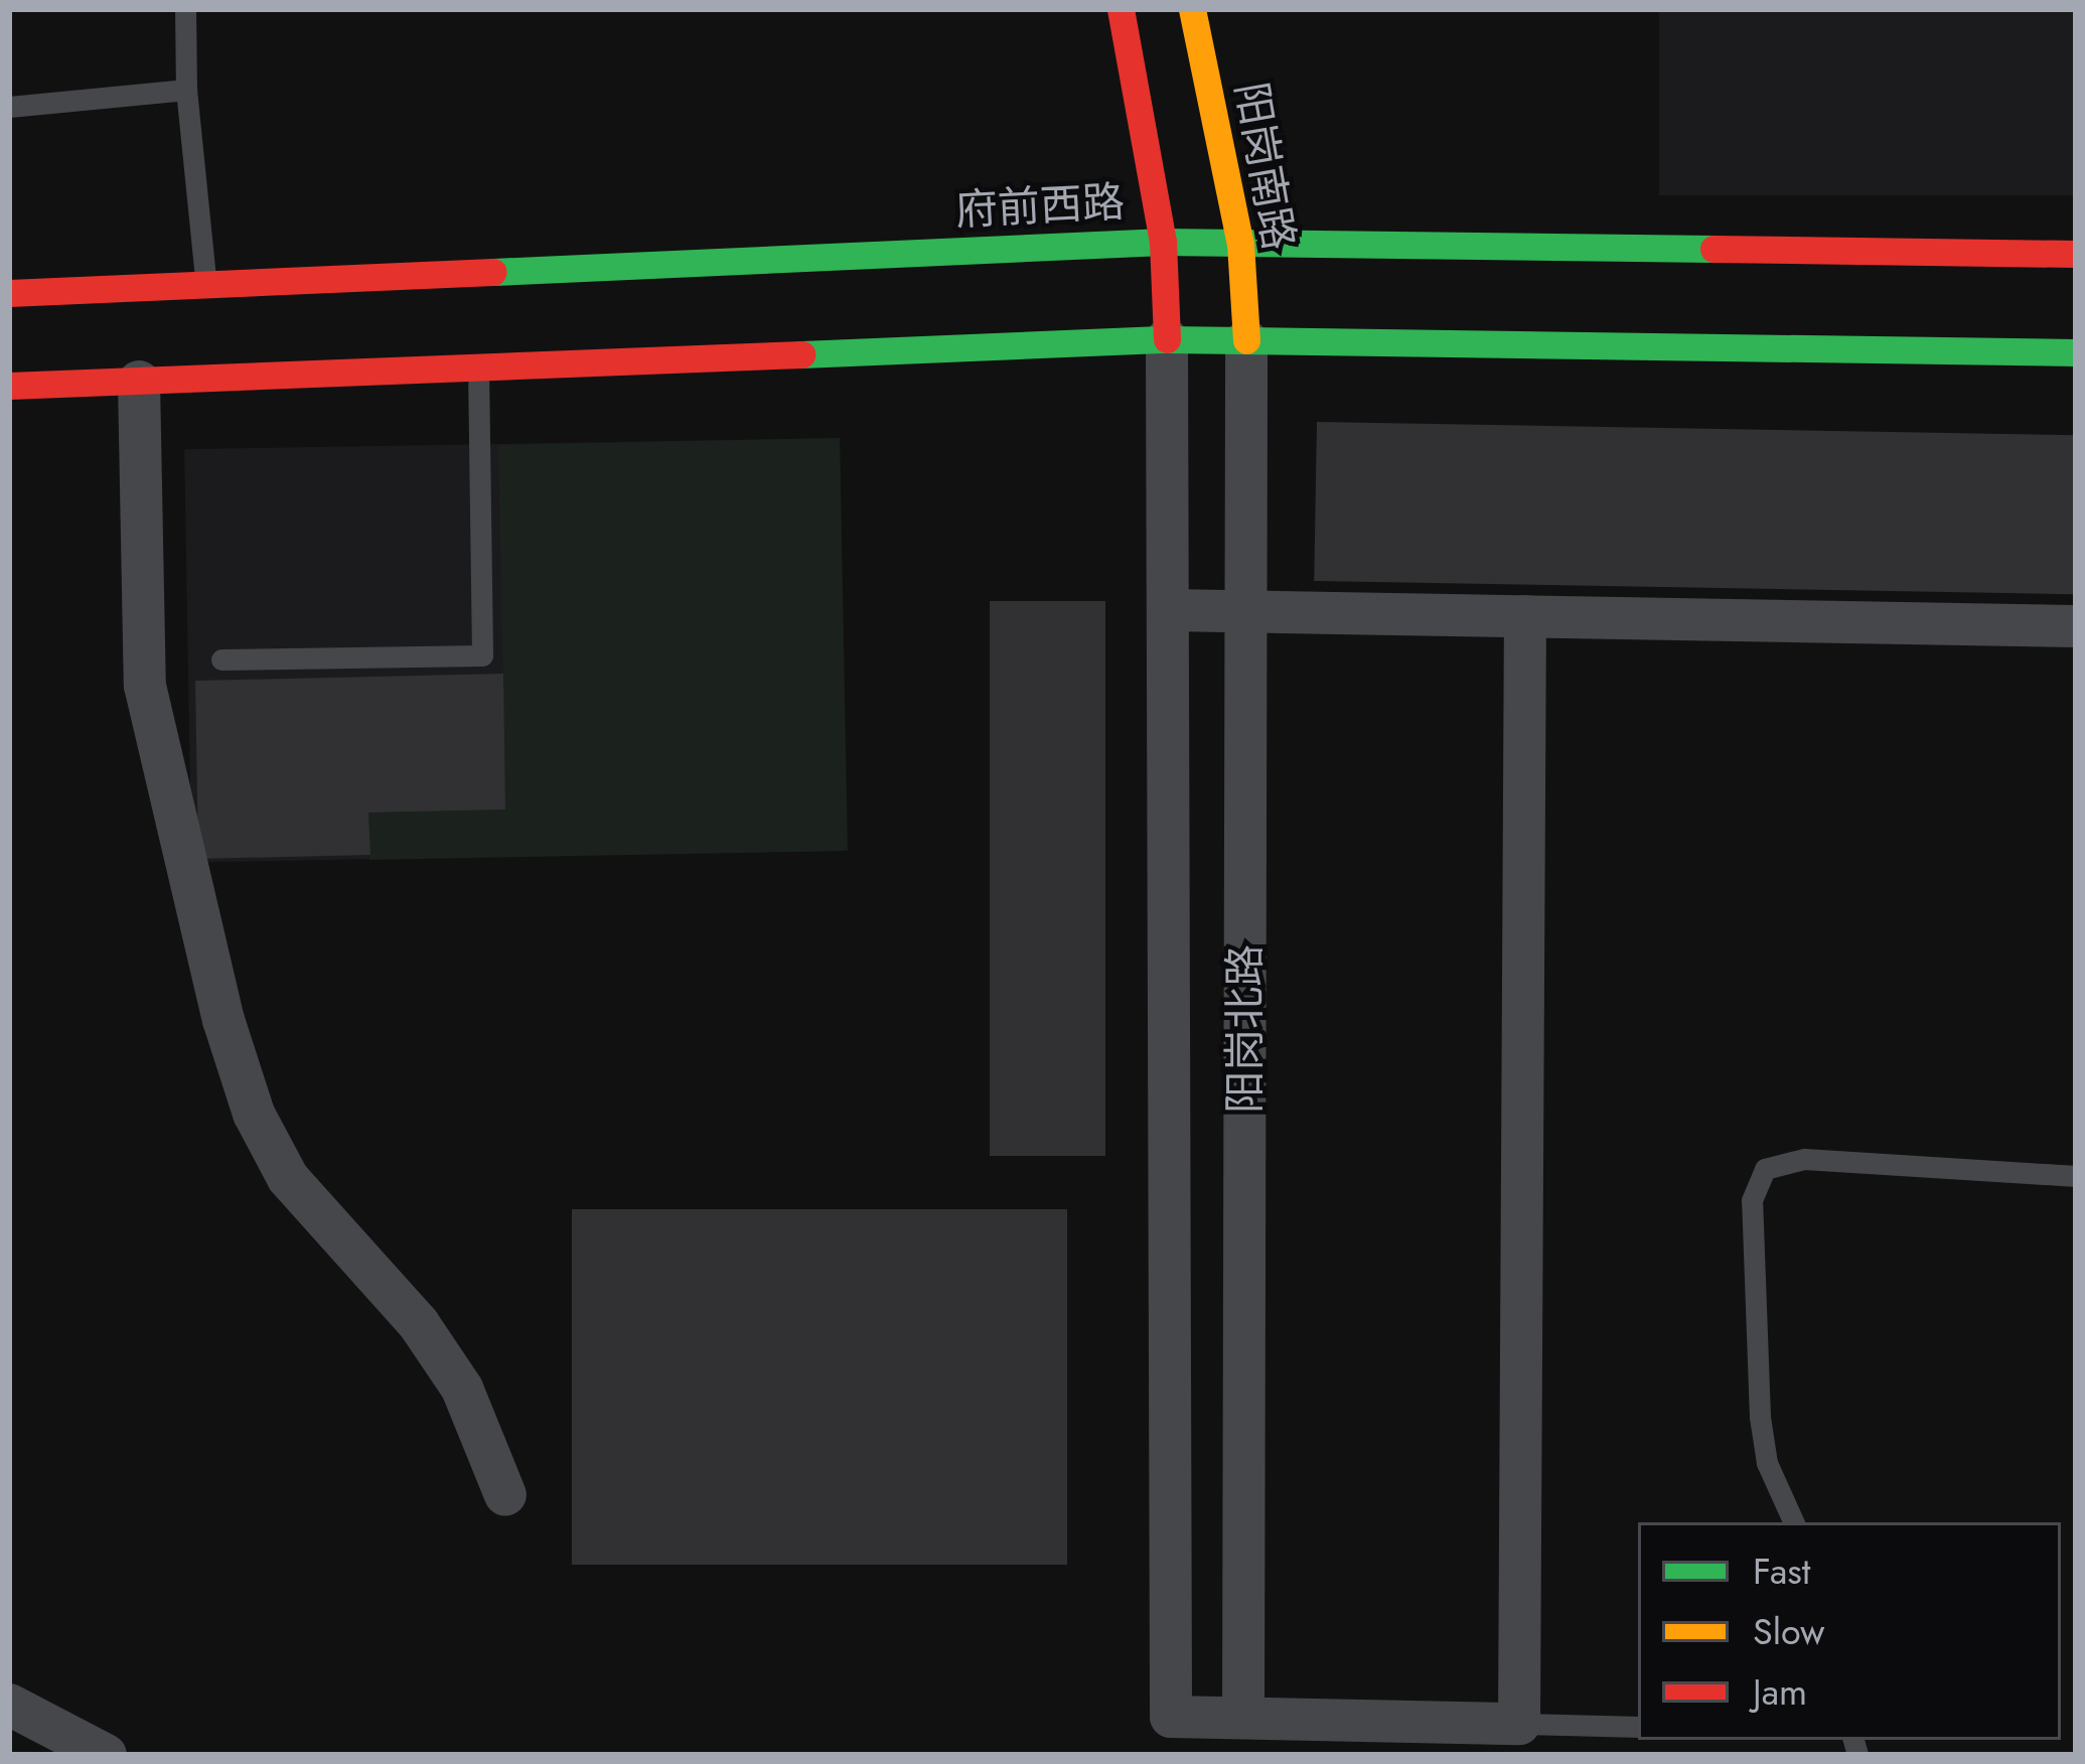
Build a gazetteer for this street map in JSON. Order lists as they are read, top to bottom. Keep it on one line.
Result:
{"streets":{"main road":["阳岗南路","府前西路"],"street":["阳岗北路"]},"crossings":[["阳岗南路","府前西路"],["阳岗南路","阳岗北路"]],"legend":["Fast","Slow","Jam"]}
